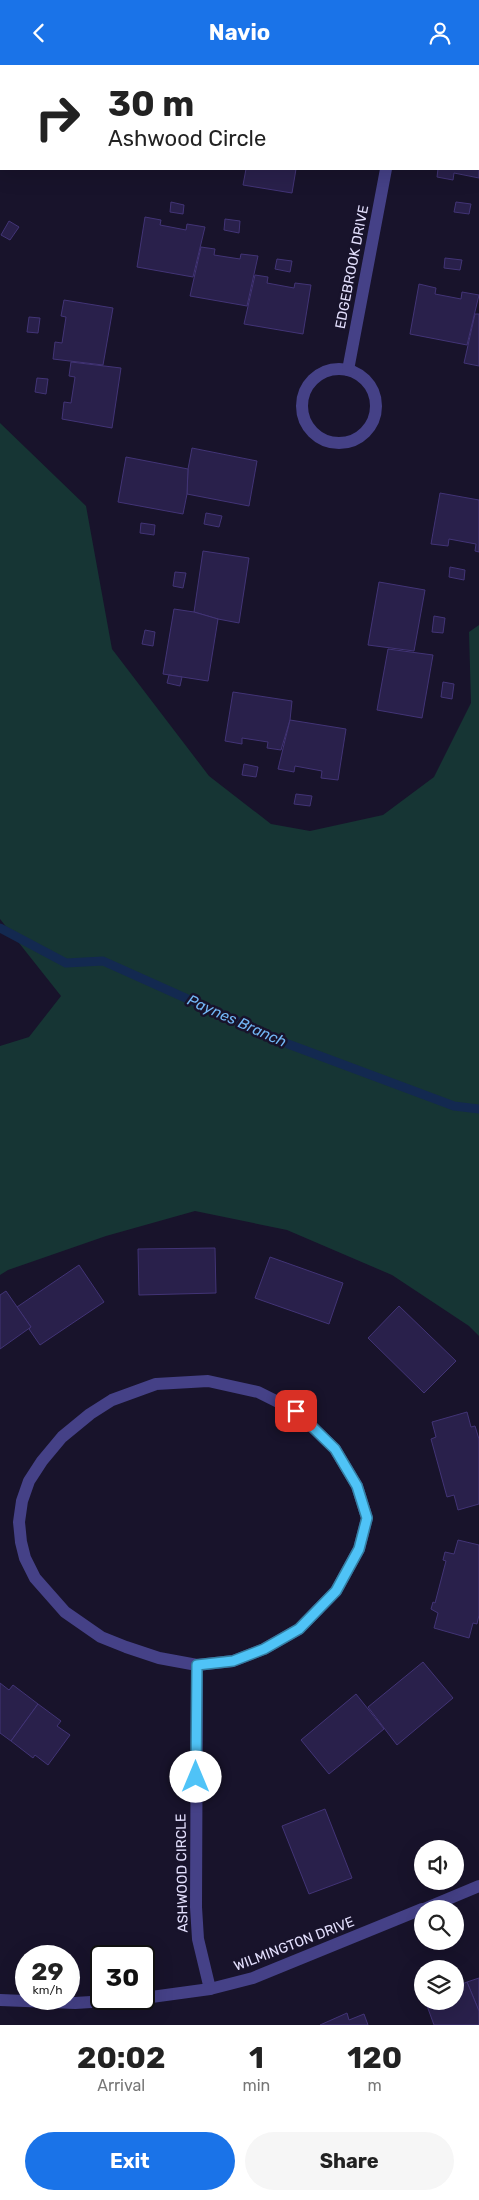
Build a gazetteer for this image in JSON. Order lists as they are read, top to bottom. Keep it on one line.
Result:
{"streets":{"street":["EDGEBROOK DRIVE","ASHWOOD CIRCLE","WILMINGTON DRIVE"]},"crossings":[["ASHWOOD CIRCLE","WILMINGTON DRIVE"]],"water":["Paynes Branch"],"page":{"header":"Navio","turn":["30 m","Ashwood Circle"],"speed":"29 km/h","limit":"30","eta":["20:02","Arrival","1","min","120","m"],"buttons":["Exit","Share"]}}
